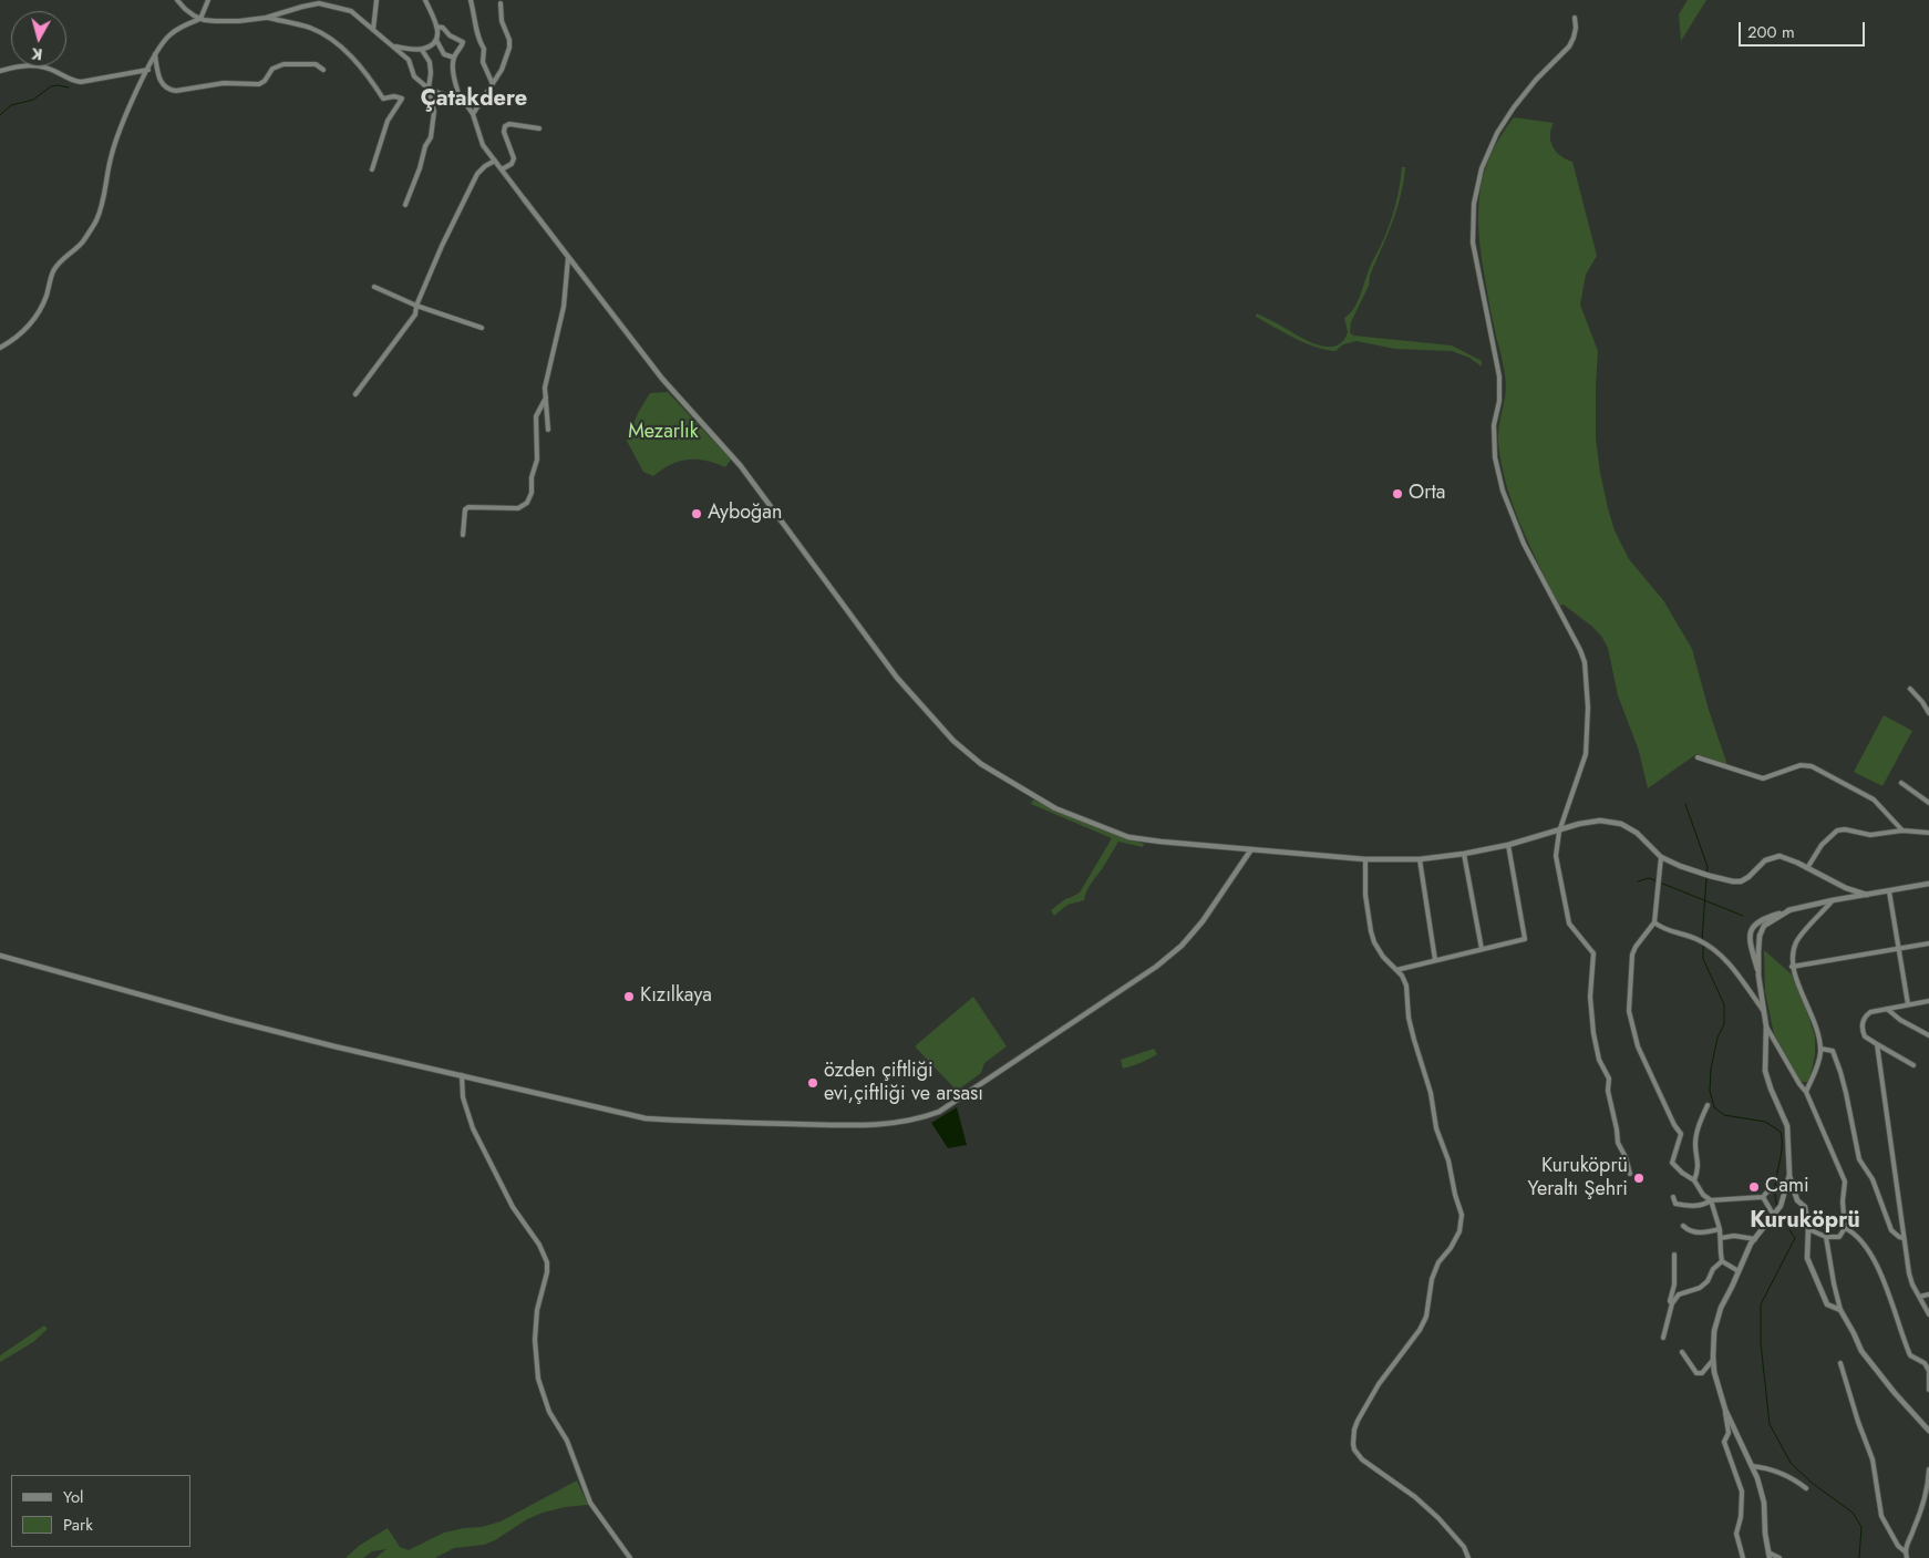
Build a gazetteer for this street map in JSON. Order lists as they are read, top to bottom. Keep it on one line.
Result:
{"districts":["Çatakdere","Kuruköprü"],"parks":["Mezarlık"],"places":["Orta","Ayboğan","Kızılkaya","özden çiftliği evi,çiftliği ve arsası","Kuruköprü Yeraltı Şehri","Cami"],"legend":["Yol","Park"],"scale_bar":"200 m","north":"bottom"}
